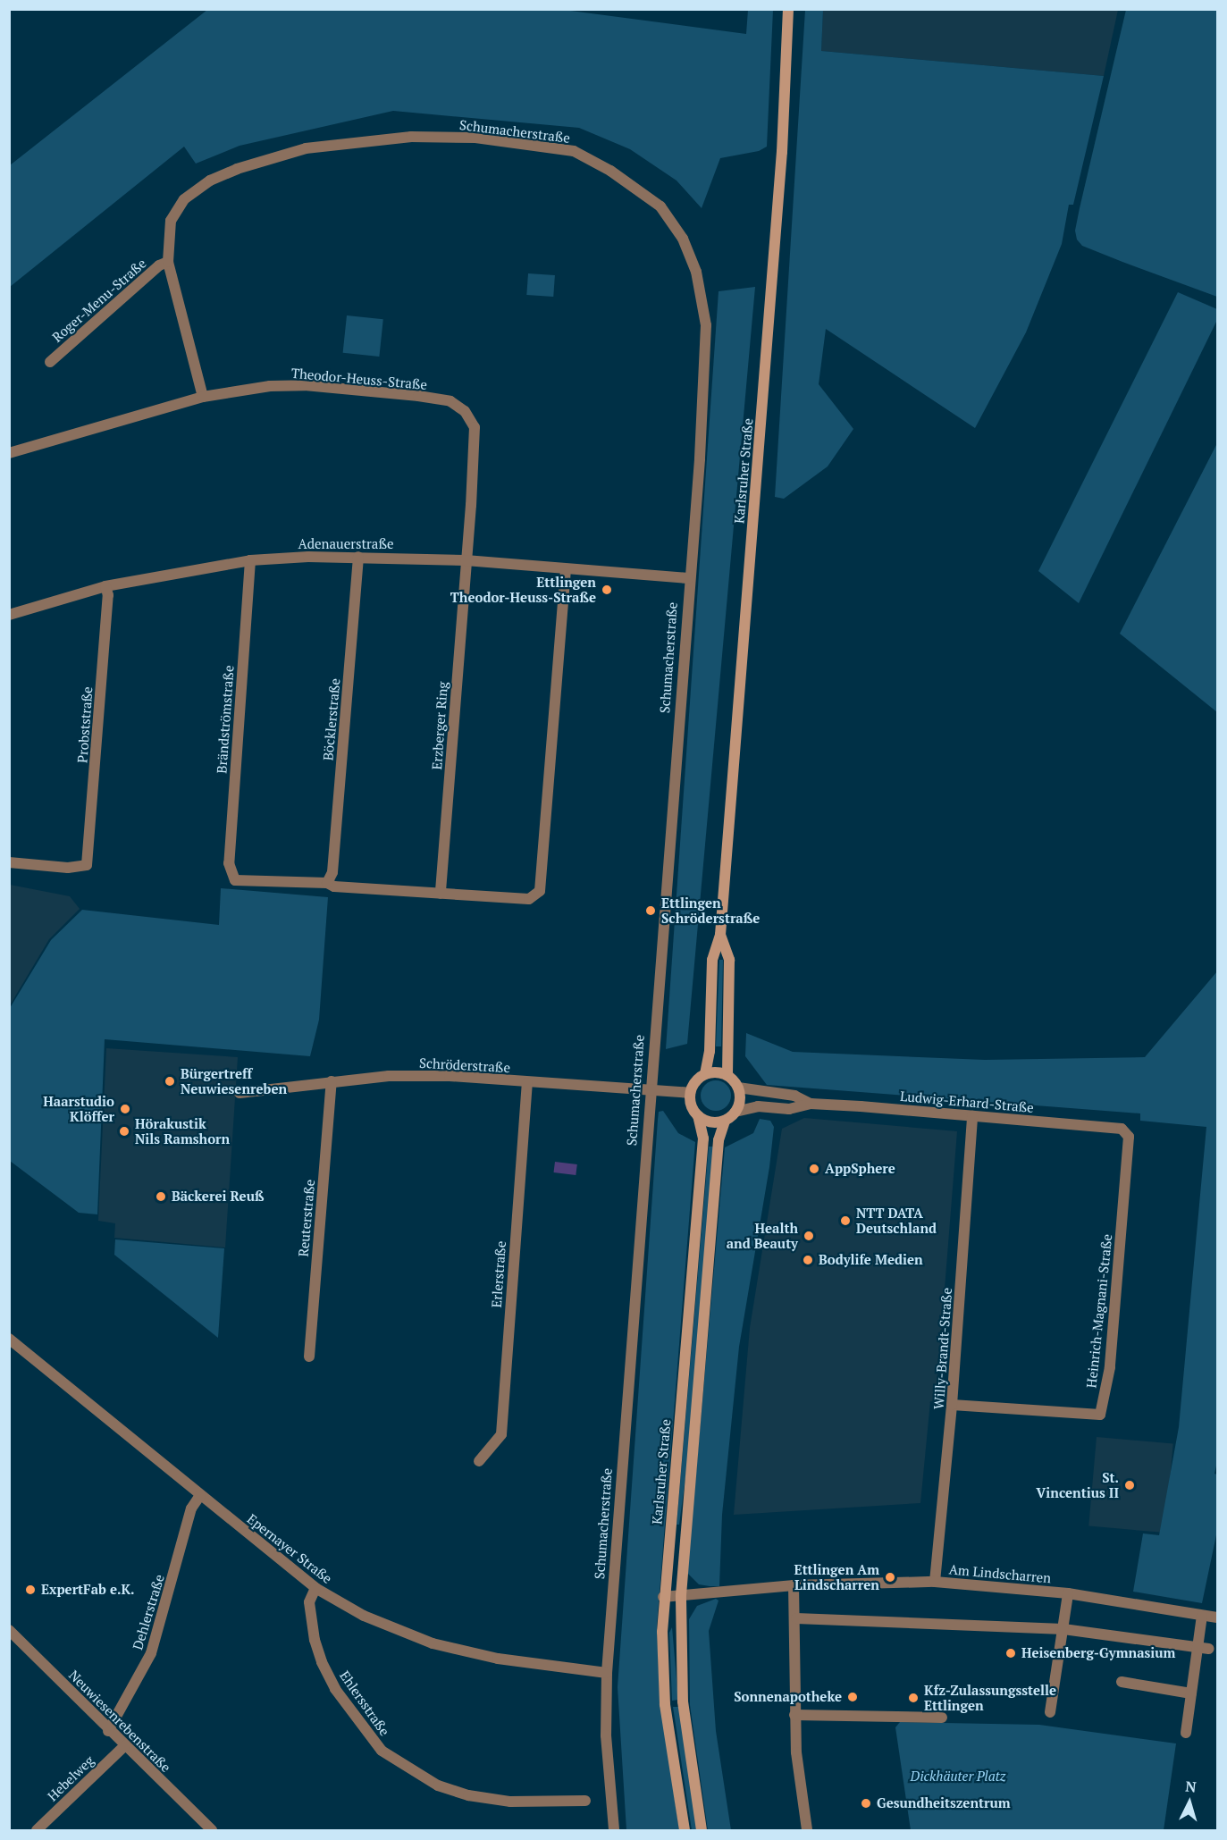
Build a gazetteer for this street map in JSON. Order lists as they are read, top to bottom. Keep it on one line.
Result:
{"streets":{"main road":["Karlsruher Straße"],"street":["Schumacherstraße","Roger-Menu-Straße","Theodor-Heuss-Straße","Adenauerstraße","Brändströmstraße","Böcklerstraße","Probststraße","Erzberger Ring","Schröderstraße","Ludwig-Erhard-Straße","Reuterstraße","Erlerstraße","Heinrich-Magnani-Straße","Willy-Brandt-Straße","Epernayer Straße","Am Lindscharren","Dehlerstraße","Ehlersstraße","Neuwiesenrebenstraße","Hebelweg"]},"crossings":[["Schumacherstraße","Roger-Menu-Straße"],["Schumacherstraße","Theodor-Heuss-Straße"],["Schumacherstraße","Adenauerstraße"],["Schumacherstraße","Schröderstraße"],["Schumacherstraße","Epernayer Straße"],["Theodor-Heuss-Straße","Adenauerstraße"],["Theodor-Heuss-Straße","Erzberger Ring"],["Karlsruher Straße","Schröderstraße"],["Karlsruher Straße","Ludwig-Erhard-Straße"],["Karlsruher Straße","Am Lindscharren"],["Adenauerstraße","Brändströmstraße"],["Adenauerstraße","Böcklerstraße"],["Adenauerstraße","Probststraße"],["Adenauerstraße","Erzberger Ring"],["Brändströmstraße","Böcklerstraße"],["Schröderstraße","Ludwig-Erhard-Straße"],["Schröderstraße","Reuterstraße"],["Schröderstraße","Erlerstraße"],["Ludwig-Erhard-Straße","Heinrich-Magnani-Straße"],["Ludwig-Erhard-Straße","Willy-Brandt-Straße"],["Heinrich-Magnani-Straße","Willy-Brandt-Straße"],["Willy-Brandt-Straße","Am Lindscharren"],["Epernayer Straße","Dehlerstraße"],["Epernayer Straße","Ehlersstraße"],["Dehlerstraße","Neuwiesenrebenstraße"],["Neuwiesenrebenstraße","Hebelweg"]],"parks":["Dickhäuter Platz"],"places":["Ettlingen Theodor-Heuss-Straße","Ettlingen Schröderstraße","Bürgertreff Neuwiesenreben","Haarstudio Klöffer","Hörakustik Nils Ramshorn","AppSphere","Bäckerei Reuß","NTT DATA Deutschland","Health and Beauty","Bodylife Medien","St. Vincentius II","Ettlingen Am Lindscharren","ExpertFab e.K.","Heisenberg-Gymnasium","Sonnenapotheke","Kfz-Zulassungsstelle Ettlingen","Gesundheitszentrum"],"north":"top"}
